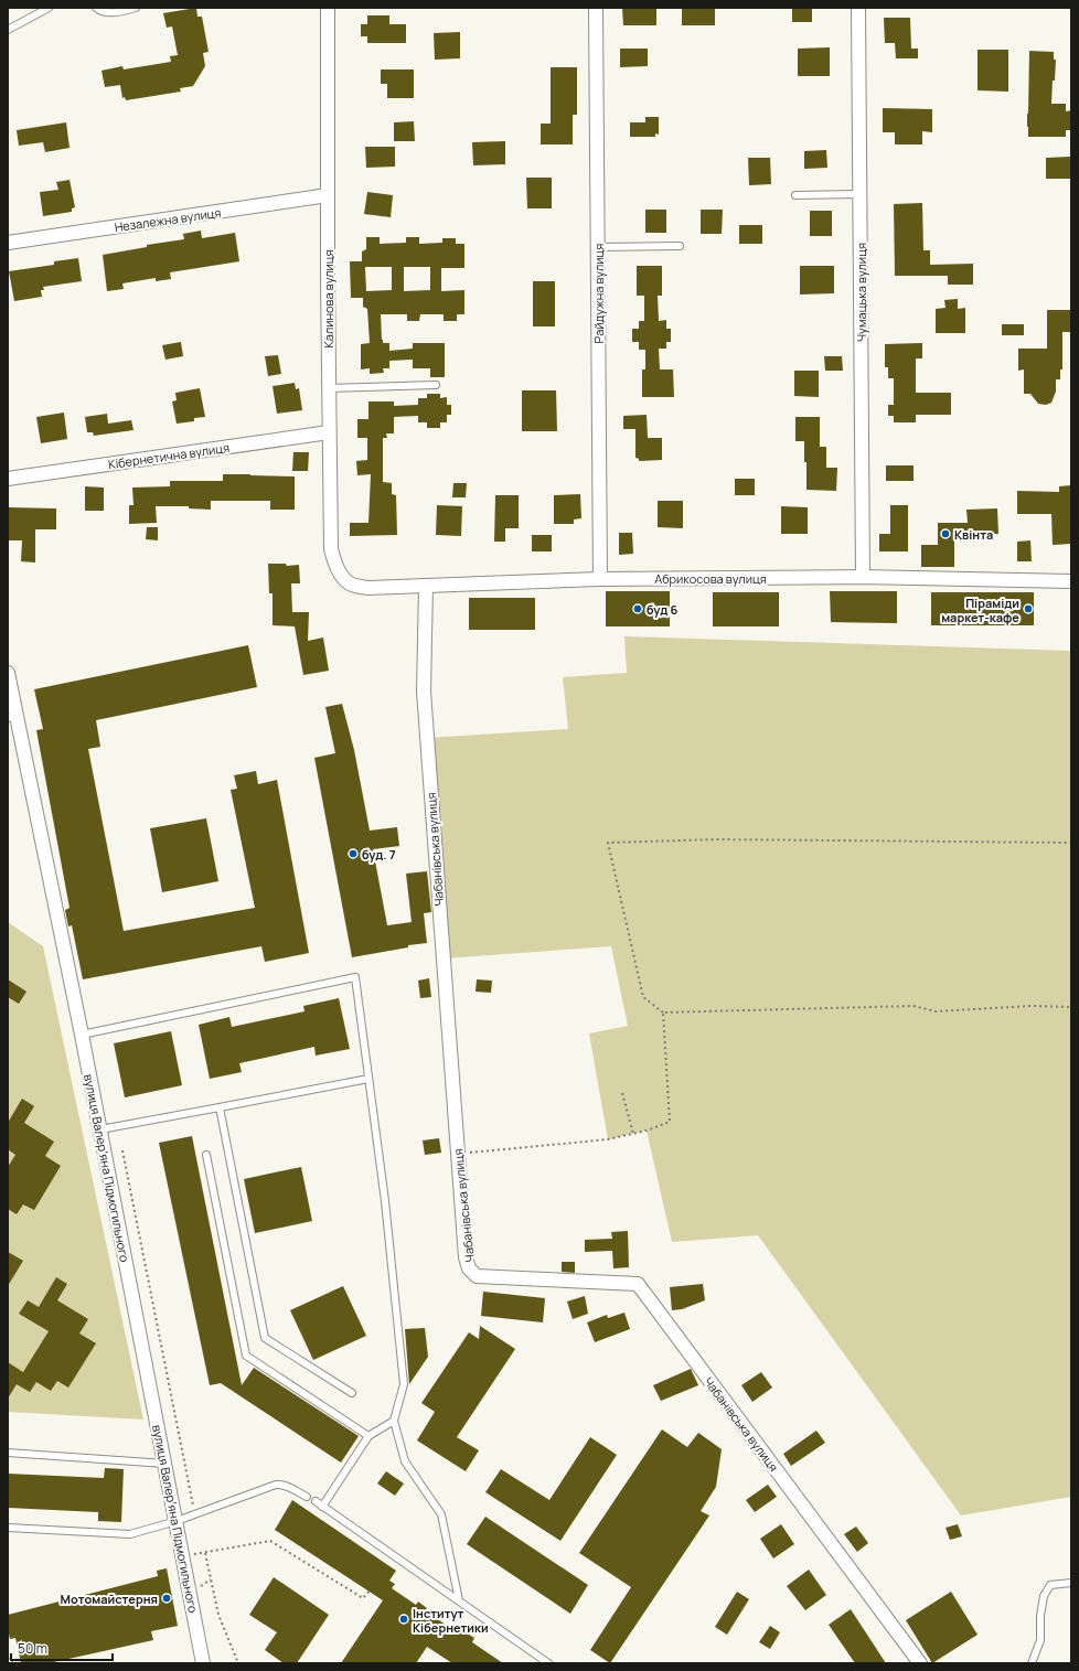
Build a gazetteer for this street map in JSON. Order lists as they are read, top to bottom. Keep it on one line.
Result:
{"streets":{"street":["Незалежна вулиця","Чумацька вулиця","Райдужна вулиця","Калинова вулиця","Кібернетична вулиця","Абрикосова вулиця","Чабанівська вулиця","вулиця Валерʼяна Підмогильного"]},"crossings":[["Незалежна вулиця","Калинова вулиця"],["Чумацька вулиця","Абрикосова вулиця"],["Райдужна вулиця","Абрикосова вулиця"],["Калинова вулиця","Кібернетична вулиця"],["Калинова вулиця","Абрикосова вулиця"],["Абрикосова вулиця","Чабанівська вулиця"]],"places":["Квінта","буд 6","Піраміди маркет-кафе","буд. 7","Мотомайстерня","Інститут Кібернетики"],"scale_bar":"50 m"}
